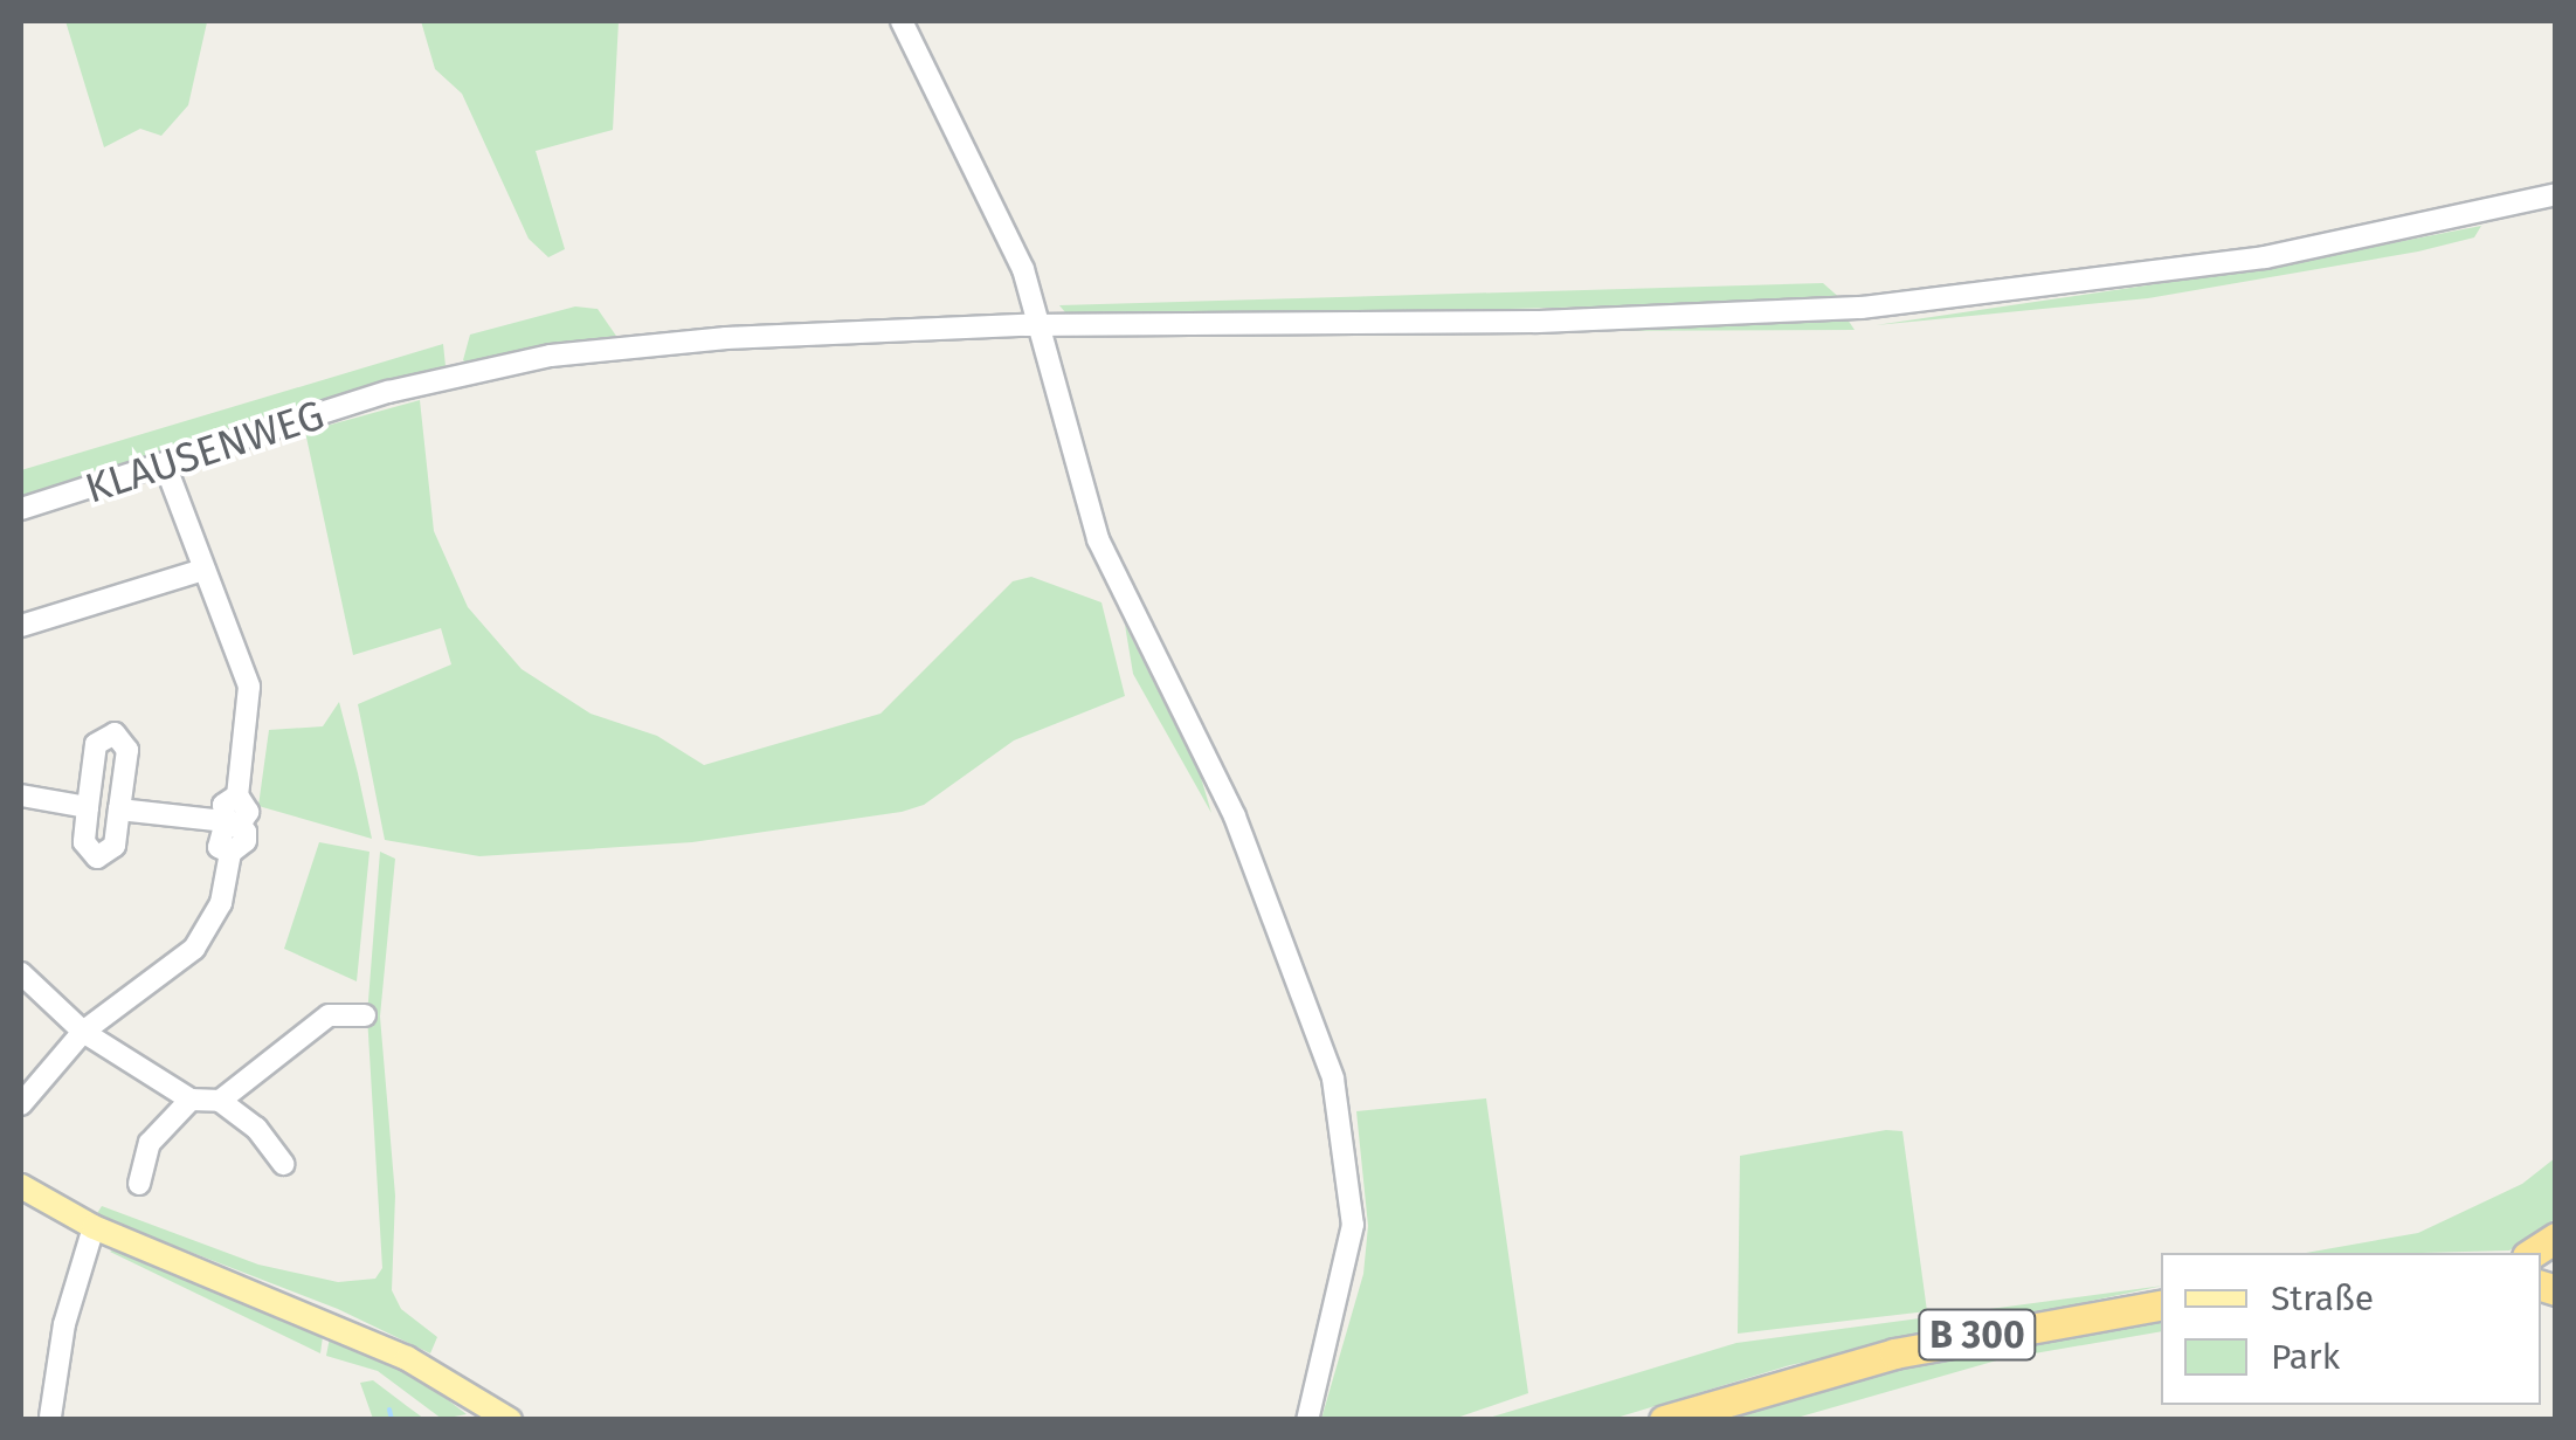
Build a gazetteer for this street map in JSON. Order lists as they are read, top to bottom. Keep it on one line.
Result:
{"streets":{"highway":["B 300"],"street":["KLAUSENWEG"]},"legend":["Straße","Park"]}
